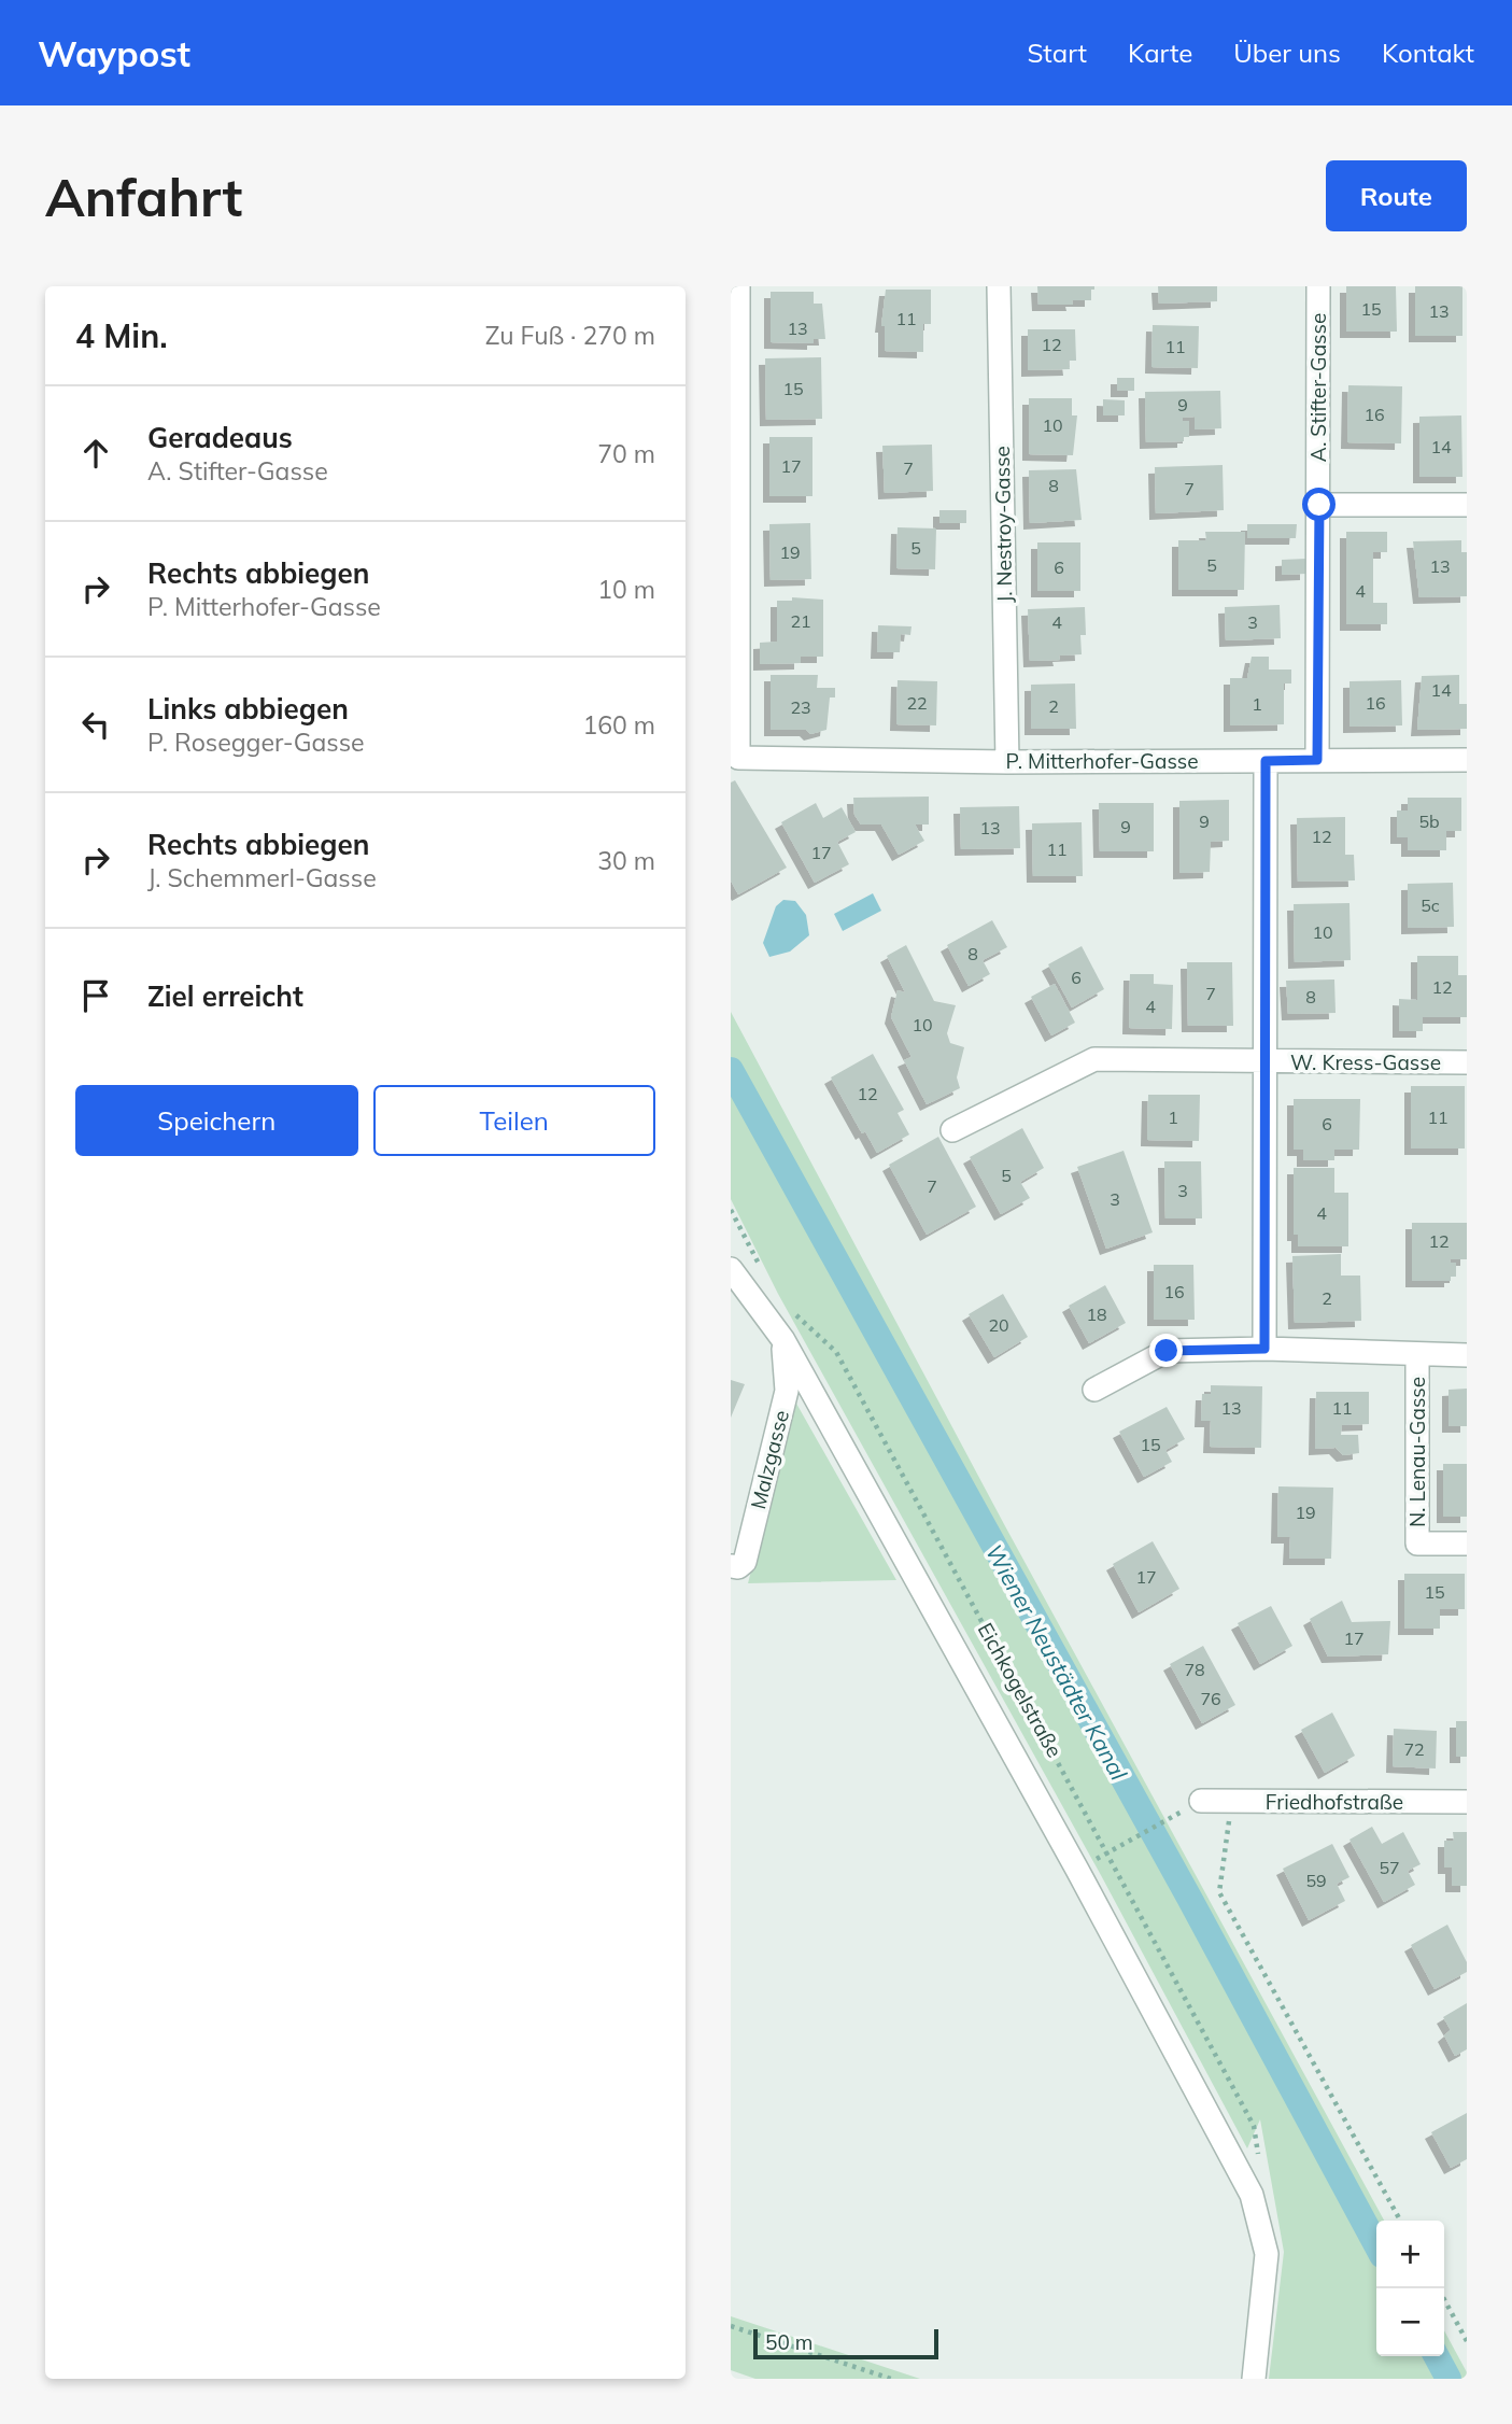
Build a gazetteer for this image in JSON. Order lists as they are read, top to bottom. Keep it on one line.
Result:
{"streets":{"street":["A. Stifter-Gasse","J. Nestroy-Gasse","P. Mitterhofer-Gasse","W. Kress-Gasse","N. Lenau-Gasse","Malzgasse","Eichkogelstraße","Friedhofstraße"]},"crossings":[["A. Stifter-Gasse","P. Mitterhofer-Gasse"],["J. Nestroy-Gasse","P. Mitterhofer-Gasse"],["Malzgasse","Eichkogelstraße"]],"water":["Wiener Neustädter Kanal"],"house_numbers":["15","13","11","13","12","11","15","9","16","10","14","17","7","8","7","5","19","5","13","6","4","21","4","3","14","22","16","1","2","23","9","5b","9","13","12","11","17","5c","10","8","6","12","7","8","4","10","12","1","11","6","5","7","3","3","4","12","16","2","18","20","13","11","15","19","17","15","17","78","76","72","57","59"],"scale_bar":"50 m","page":{"header":"Waypost","nav":["Start","Karte","Über uns","Kontakt"],"buttons":["Route",["Speichern","Teilen"]],"title":"Anfahrt","heading":["4 Min.","Zu Fuß · 270 m"],"list":[["Geradeaus","A. Stifter-Gasse","70 m"],["Rechts abbiegen","P. Mitterhofer-Gasse","10 m"],["Links abbiegen","P. Rosegger-Gasse","160 m"],["Rechts abbiegen","J. Schemmerl-Gasse","30 m"],"Ziel erreicht"],"map_buttons":["+","−"],"scale":"50 m"}}
